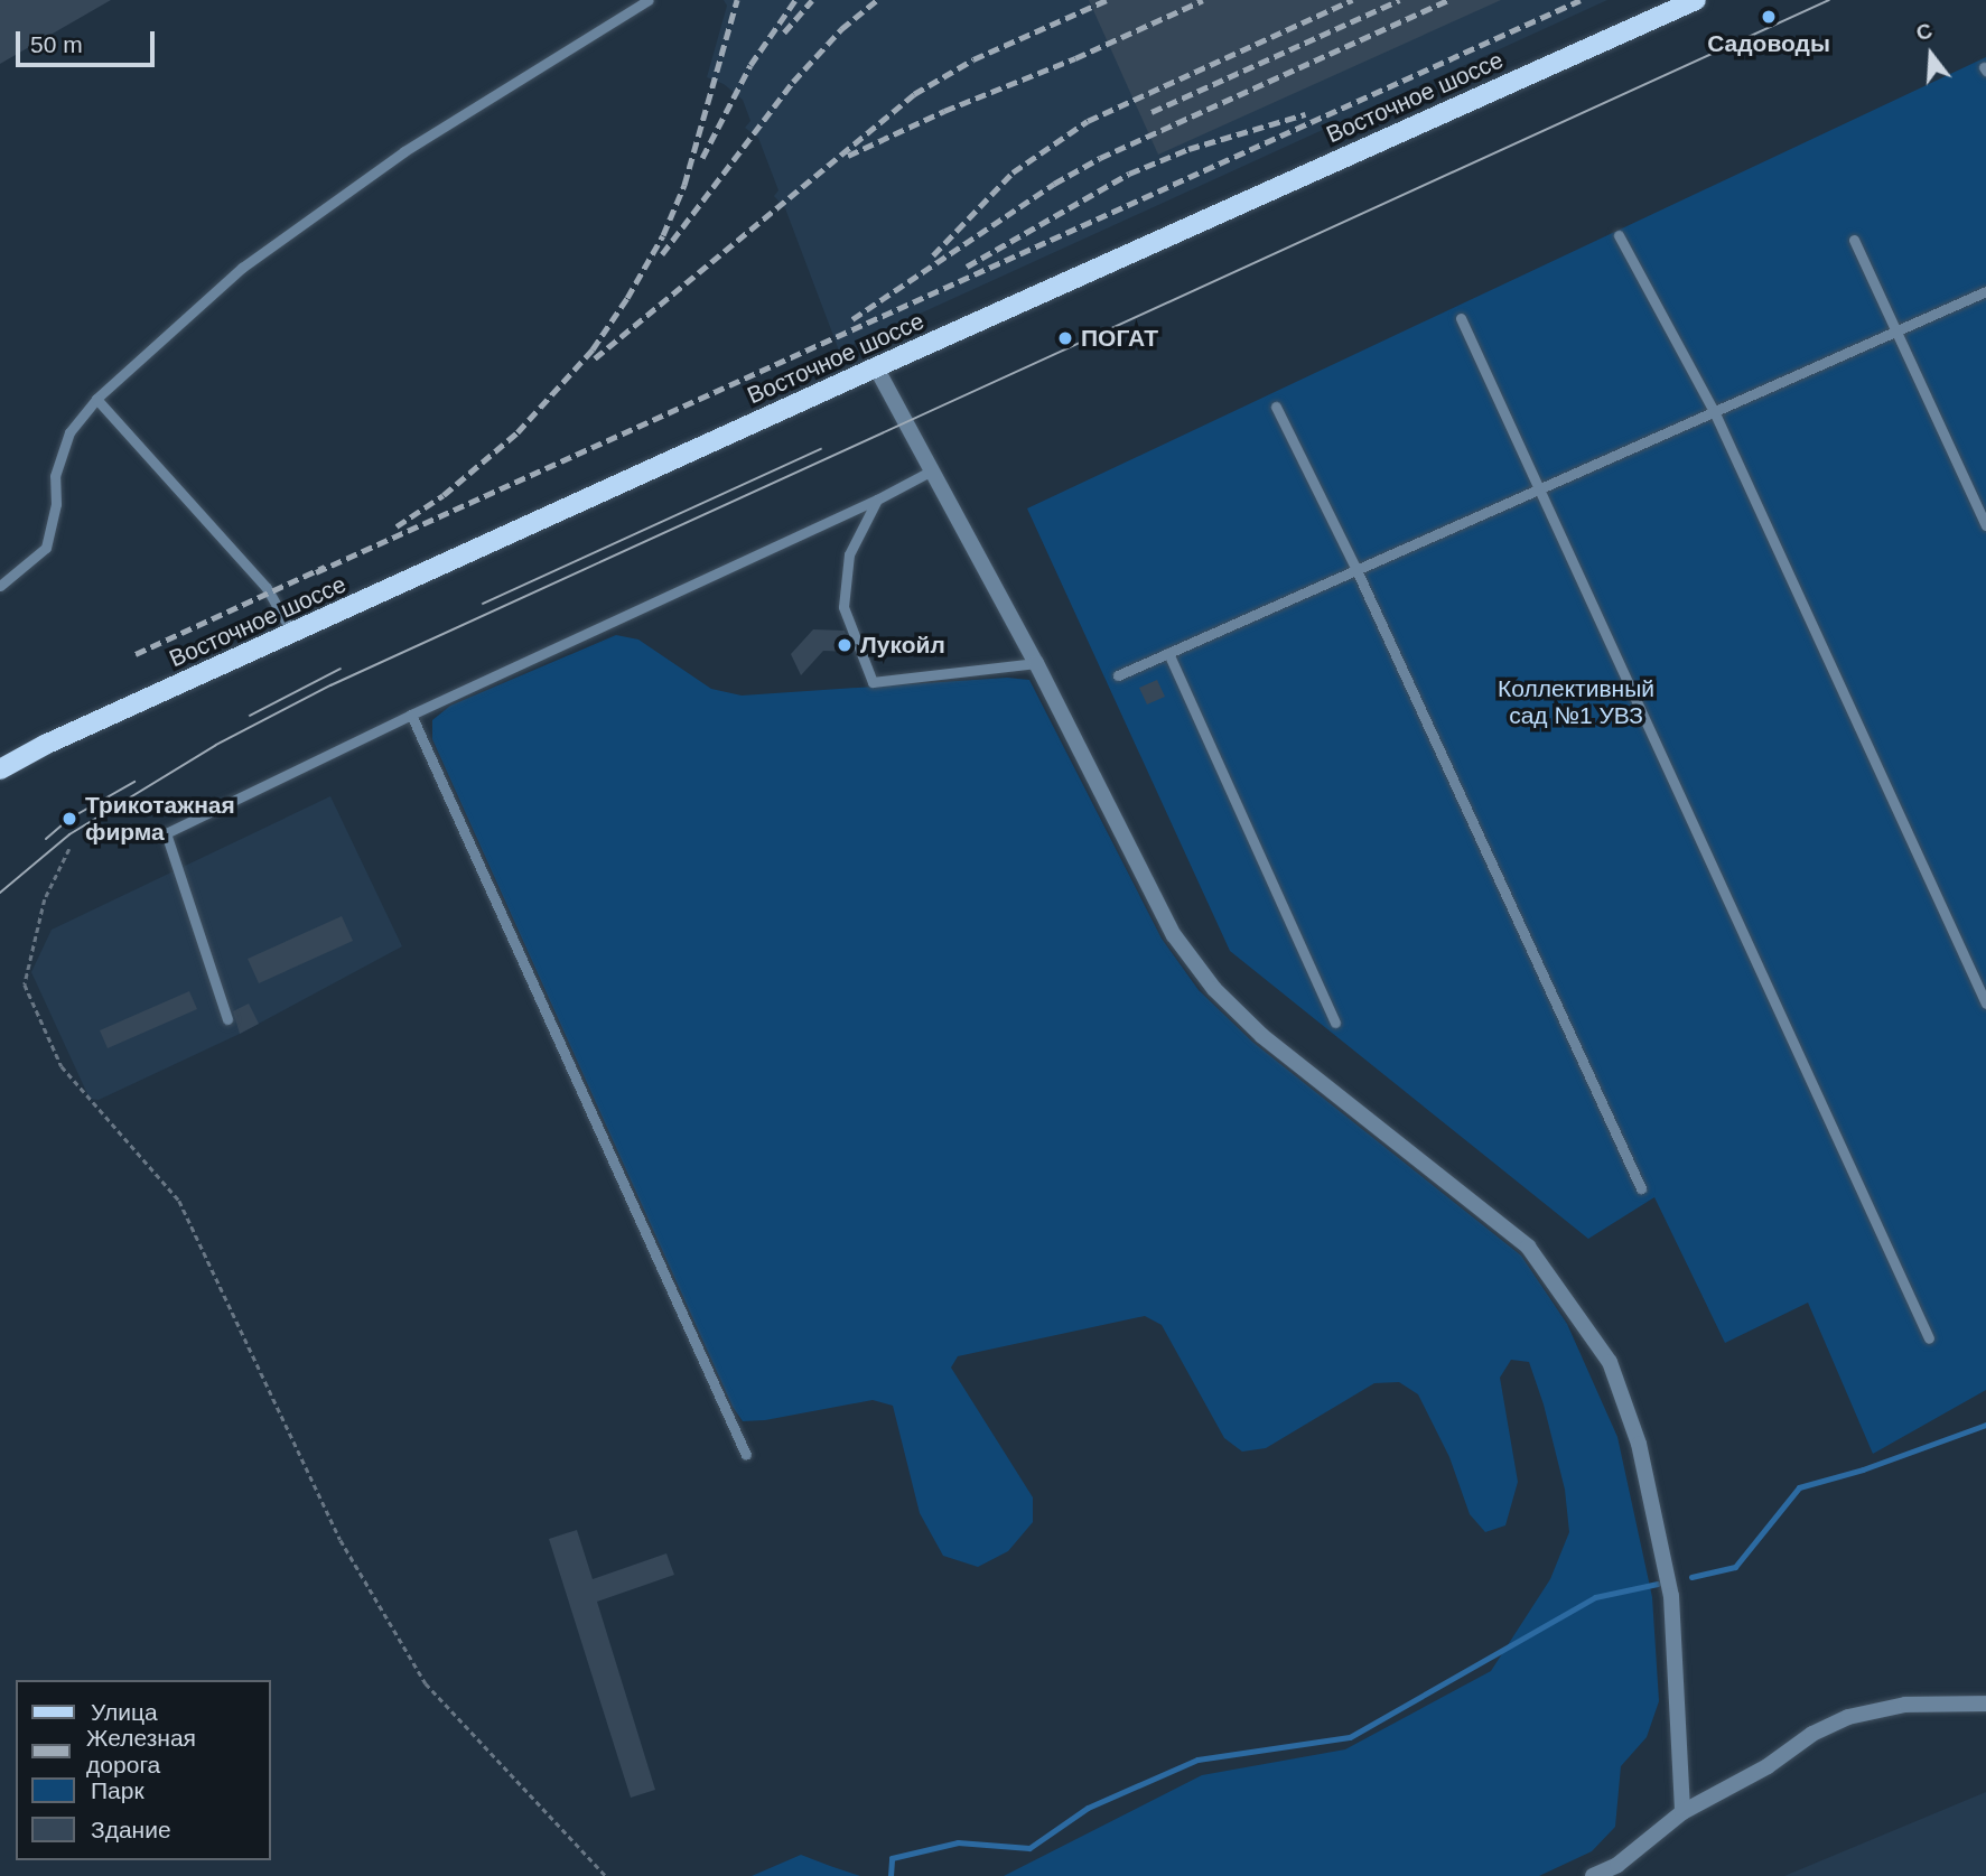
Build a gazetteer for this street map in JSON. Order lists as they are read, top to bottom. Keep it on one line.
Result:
{"streets":{"main road":["Восточное шоссе"]},"parks":["Коллективный сад №1 УВЗ"],"places":["Садоводы","ПОГАТ","Лукойл","Трикотажная фирма"],"legend":["Улица","Железная дорога","Парк","Здание"],"scale_bar":"50 m","north":"top"}
